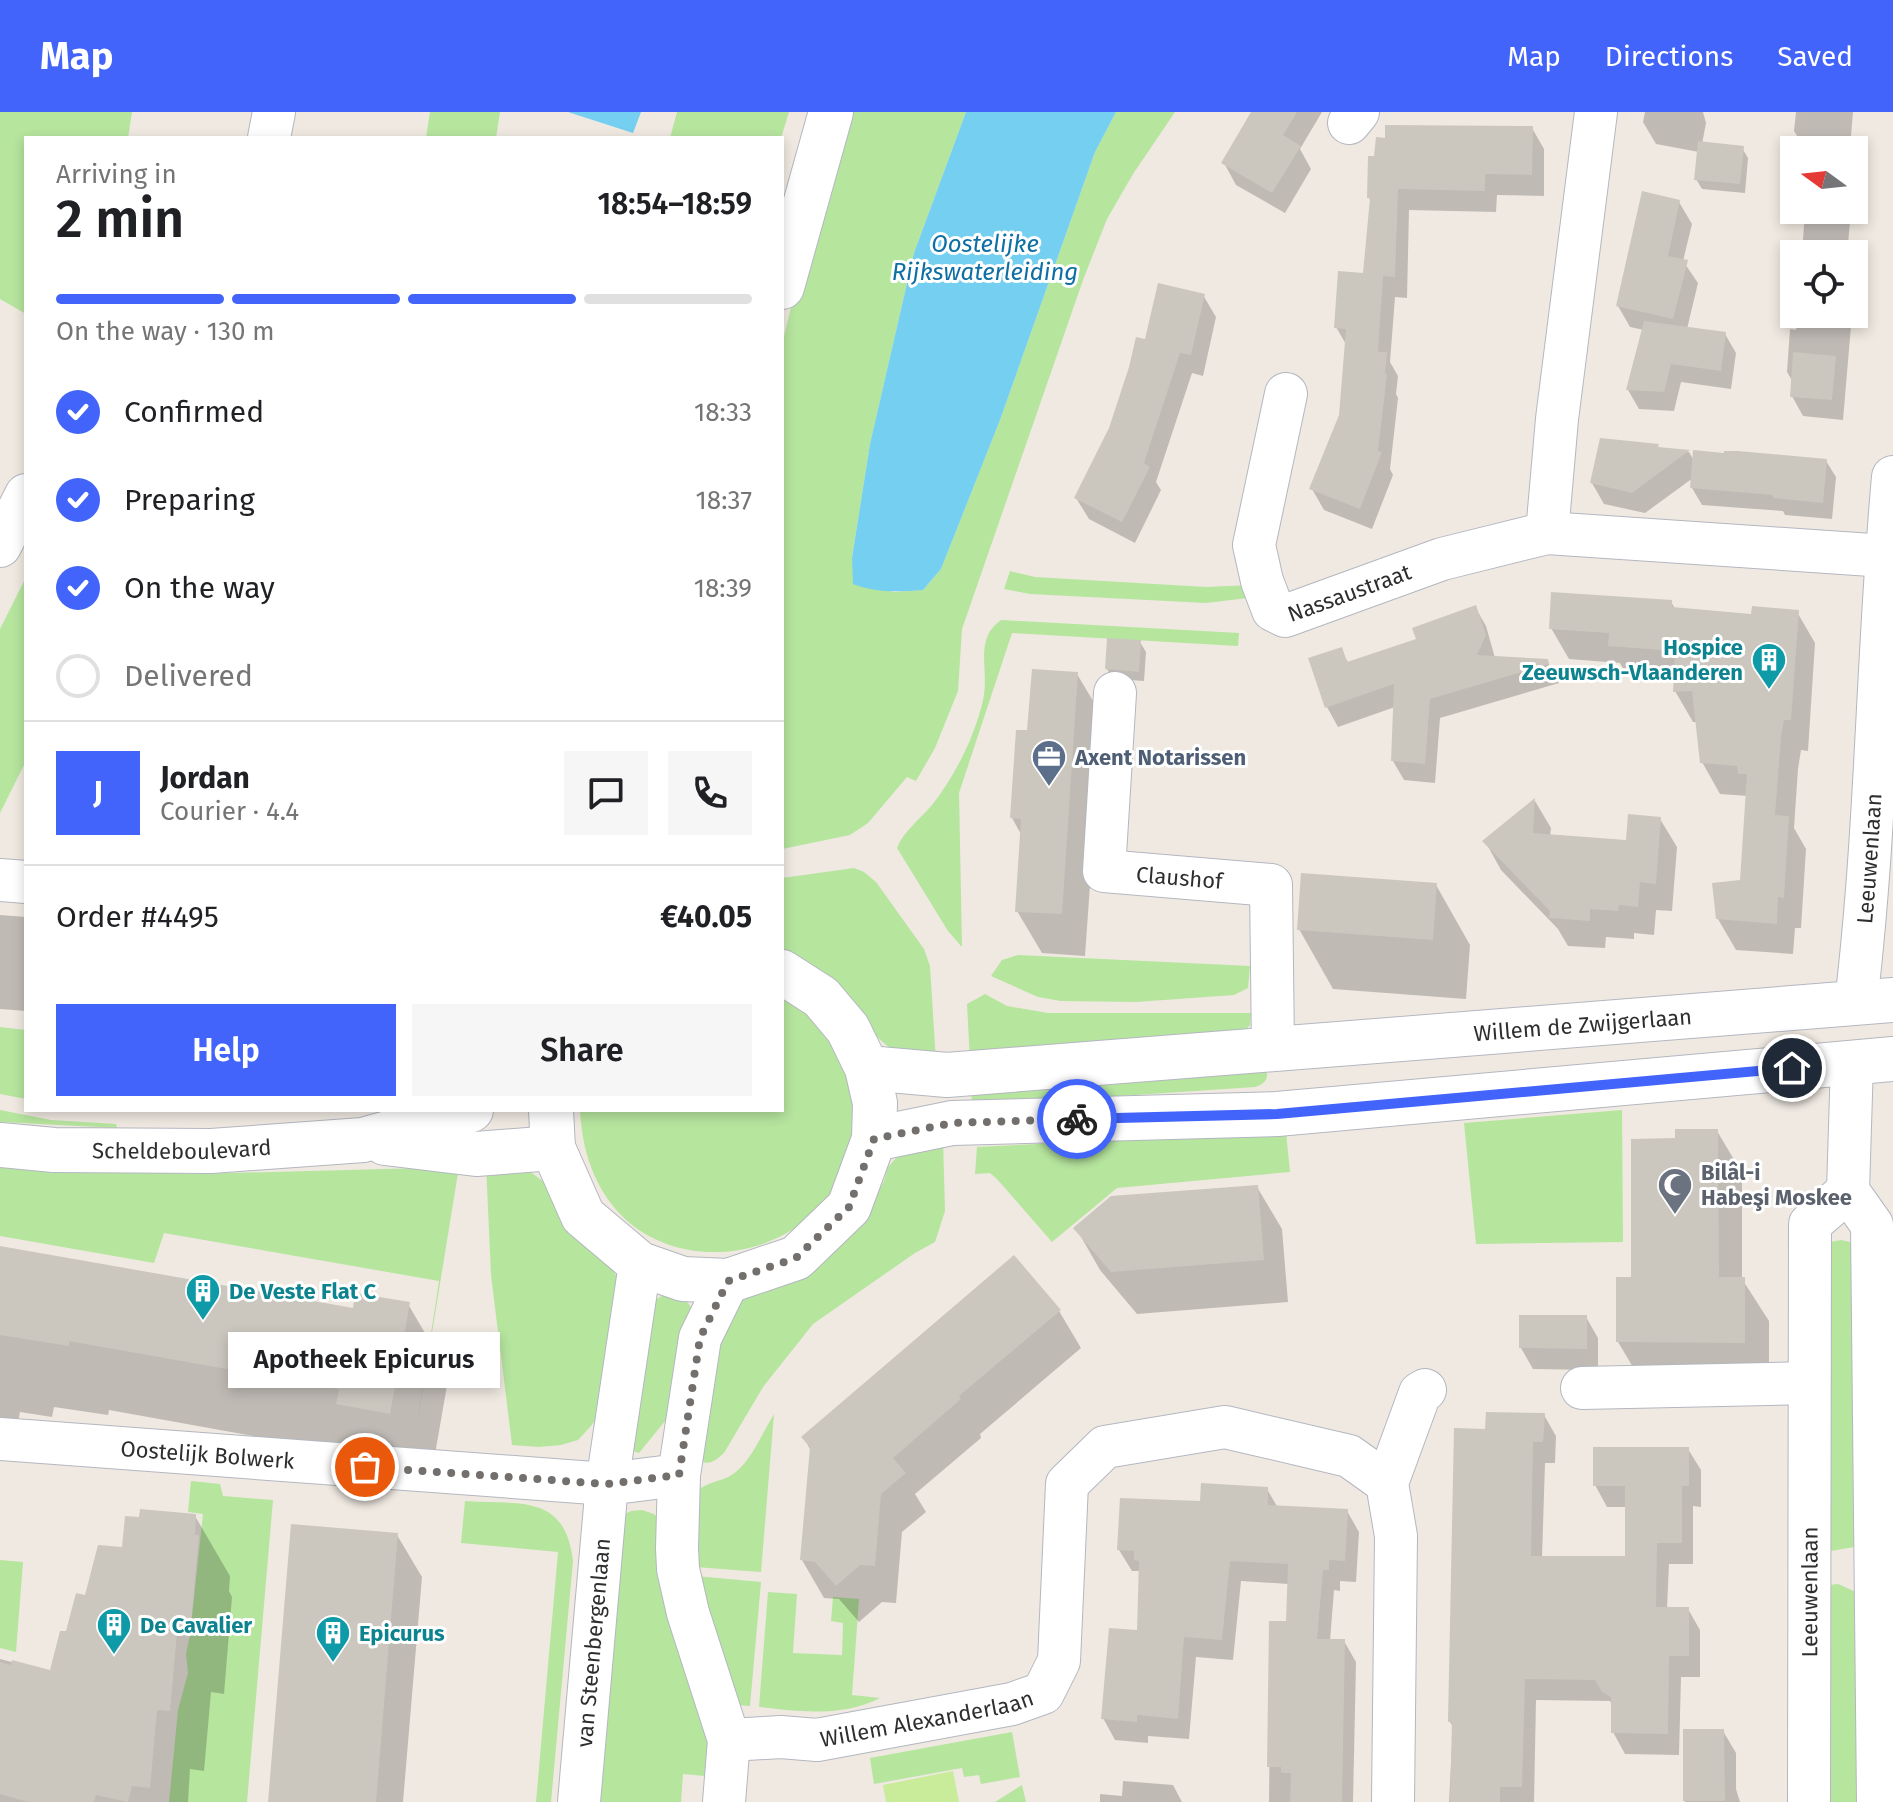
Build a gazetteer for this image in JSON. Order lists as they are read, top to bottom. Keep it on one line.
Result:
{"streets":{"main road":["Leeuwenlaan","Willem de Zwijgerlaan","Scheldeboulevard"],"street":["Nassaustraat","Claushof","Oostelijk Bolwerk","van Steenbergenlaan","Willem Alexanderlaan"]},"crossings":[["Nassaustraat","Leeuwenlaan"],["Leeuwenlaan","Willem de Zwijgerlaan"],["Claushof","Willem de Zwijgerlaan"],["Oostelijk Bolwerk","van Steenbergenlaan"]],"water":["Oostelijke Rijkswaterleiding"],"places":{"building":["Hospice Zeeuwsch-Vlaanderen","De Veste Flat C","De Cavalier","Epicurus"],"office":["Axent Notarissen"],"mosque":["Bilâl-i Habeşi Moskee"],"other":["Apotheek Epicurus"]},"north":"left","page":{"header":"Map","nav":["Map","Directions","Saved"],"heading":["2 min","Arriving in","18:54–18:59"],"panel":["Jordan","Courier · 4.4","Order #4495","€40.05"],"bar":"On the way · 130 m","list":[["Confirmed","18:33"],["Preparing","18:37"],["On the way","18:39"],"Delivered"],"round":"J","buttons":["Help","Share"],"bubble":"Apotheek Epicurus"}}
